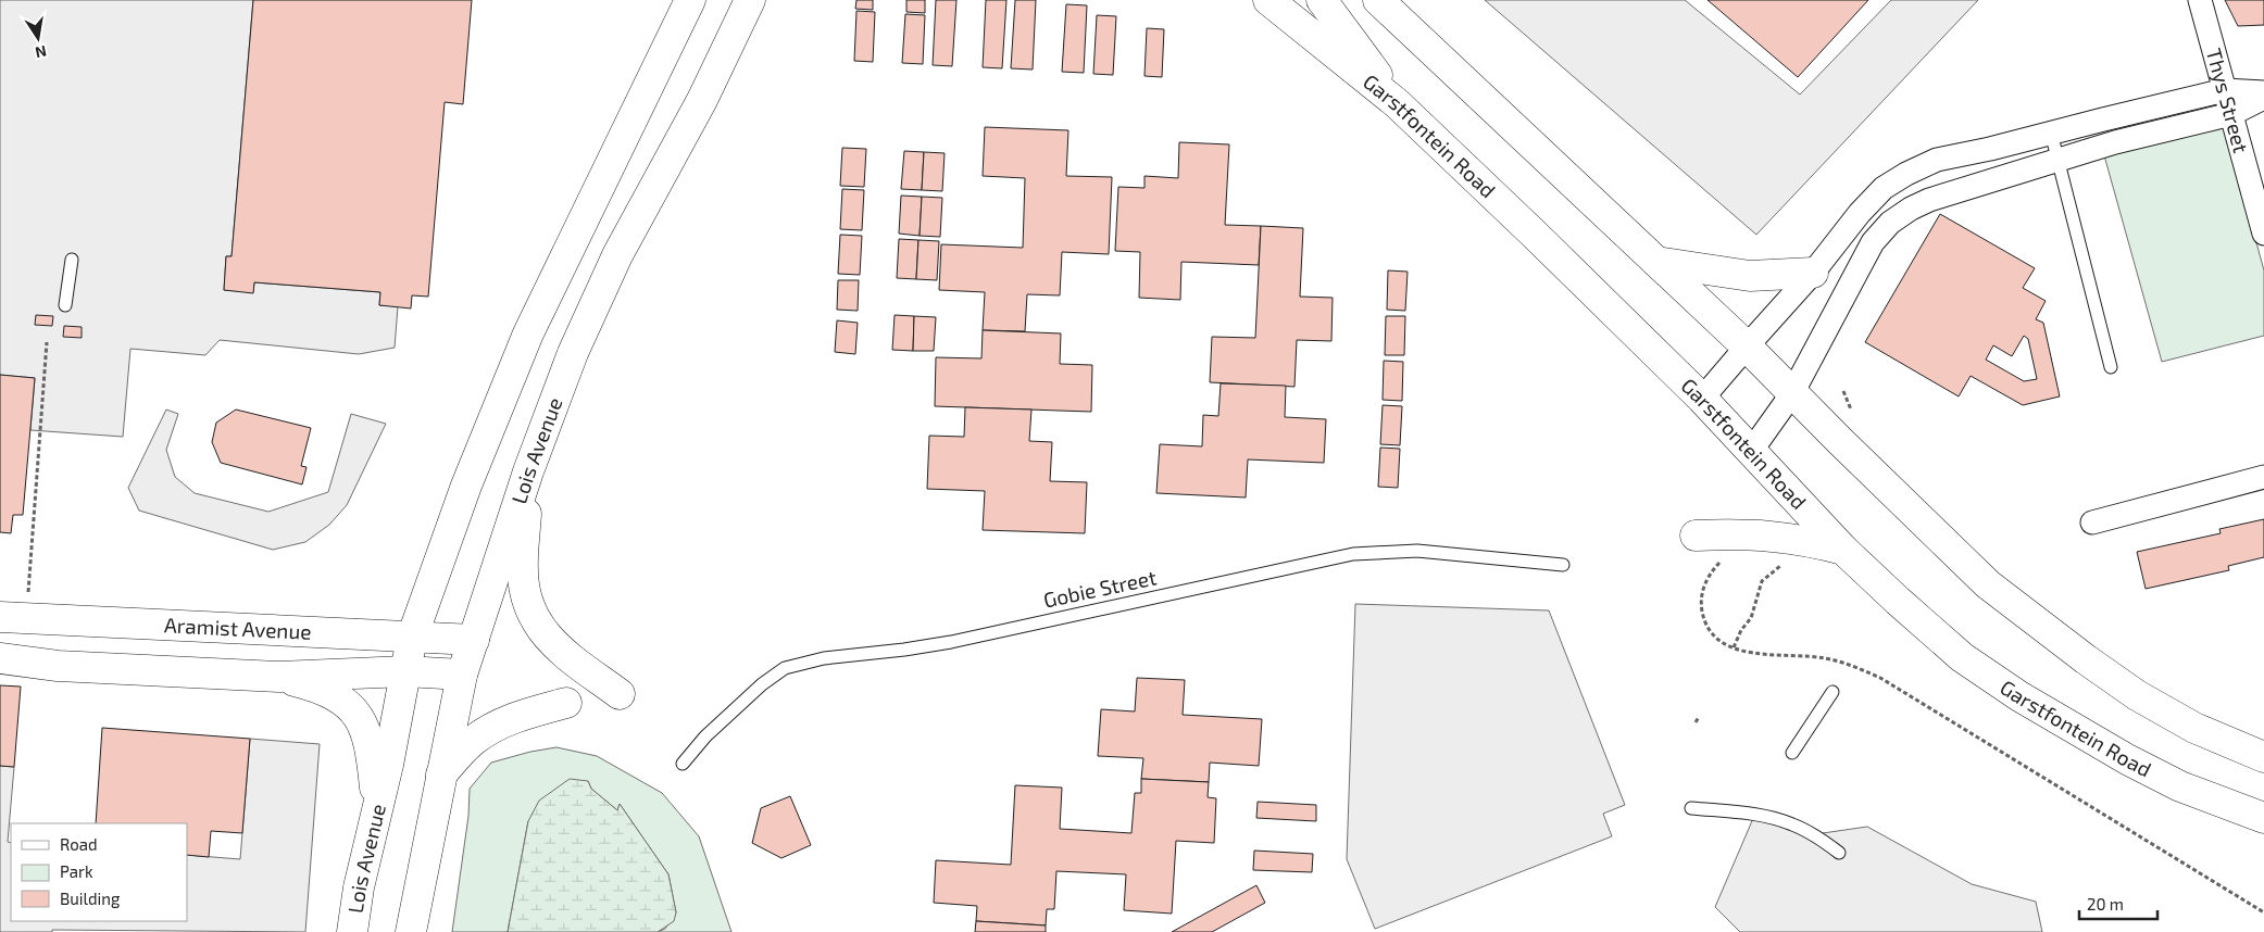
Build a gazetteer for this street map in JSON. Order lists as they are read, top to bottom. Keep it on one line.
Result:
{"streets":{"street":["Thys Street","Garstfontein Road","Lois Avenue","Aramist Avenue"],"lane":["Gobie Street"]},"crossings":[["Lois Avenue","Aramist Avenue"]],"legend":["Road","Park","Building"],"scale_bar":"20 m","north":"bottom"}
